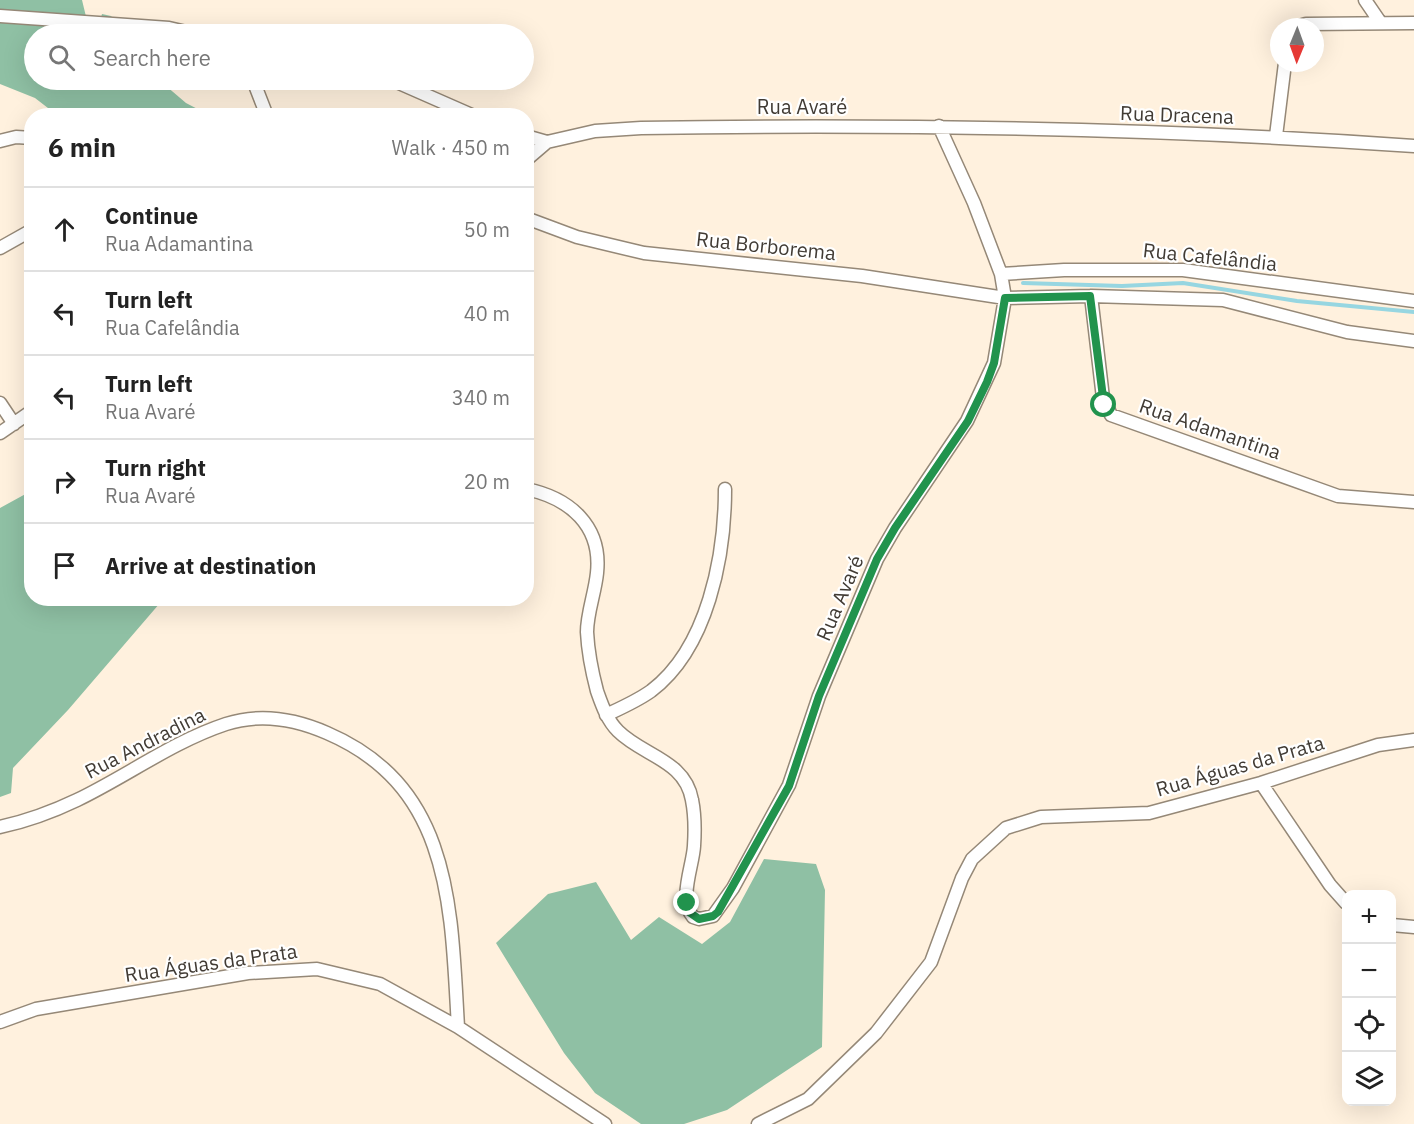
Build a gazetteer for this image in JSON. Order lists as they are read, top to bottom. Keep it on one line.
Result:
{"streets":{"street":["Rua Avaré","Rua Dracena","Rua Borborema","Rua Cafelândia","Rua Adamantina","Rua Andradina","Rua Águas da Prata"]},"crossings":[["Rua Avaré","Rua Dracena"],["Rua Avaré","Rua Borborema"],["Rua Avaré","Rua Cafelândia"],["Rua Borborema","Rua Cafelândia"],["Rua Cafelândia","Rua Adamantina"],["Rua Andradina","Rua Águas da Prata"]],"north":"bottom","page":{"search":"Search here","heading":["6 min","Walk · 450 m"],"list":[["Continue","Rua Adamantina","50 m"],["Turn left","Rua Cafelândia","40 m"],["Turn left","Rua Avaré","340 m"],["Turn right","Rua Avaré","20 m"],"Arrive at destination"],"map_buttons":["+","−"]}}
